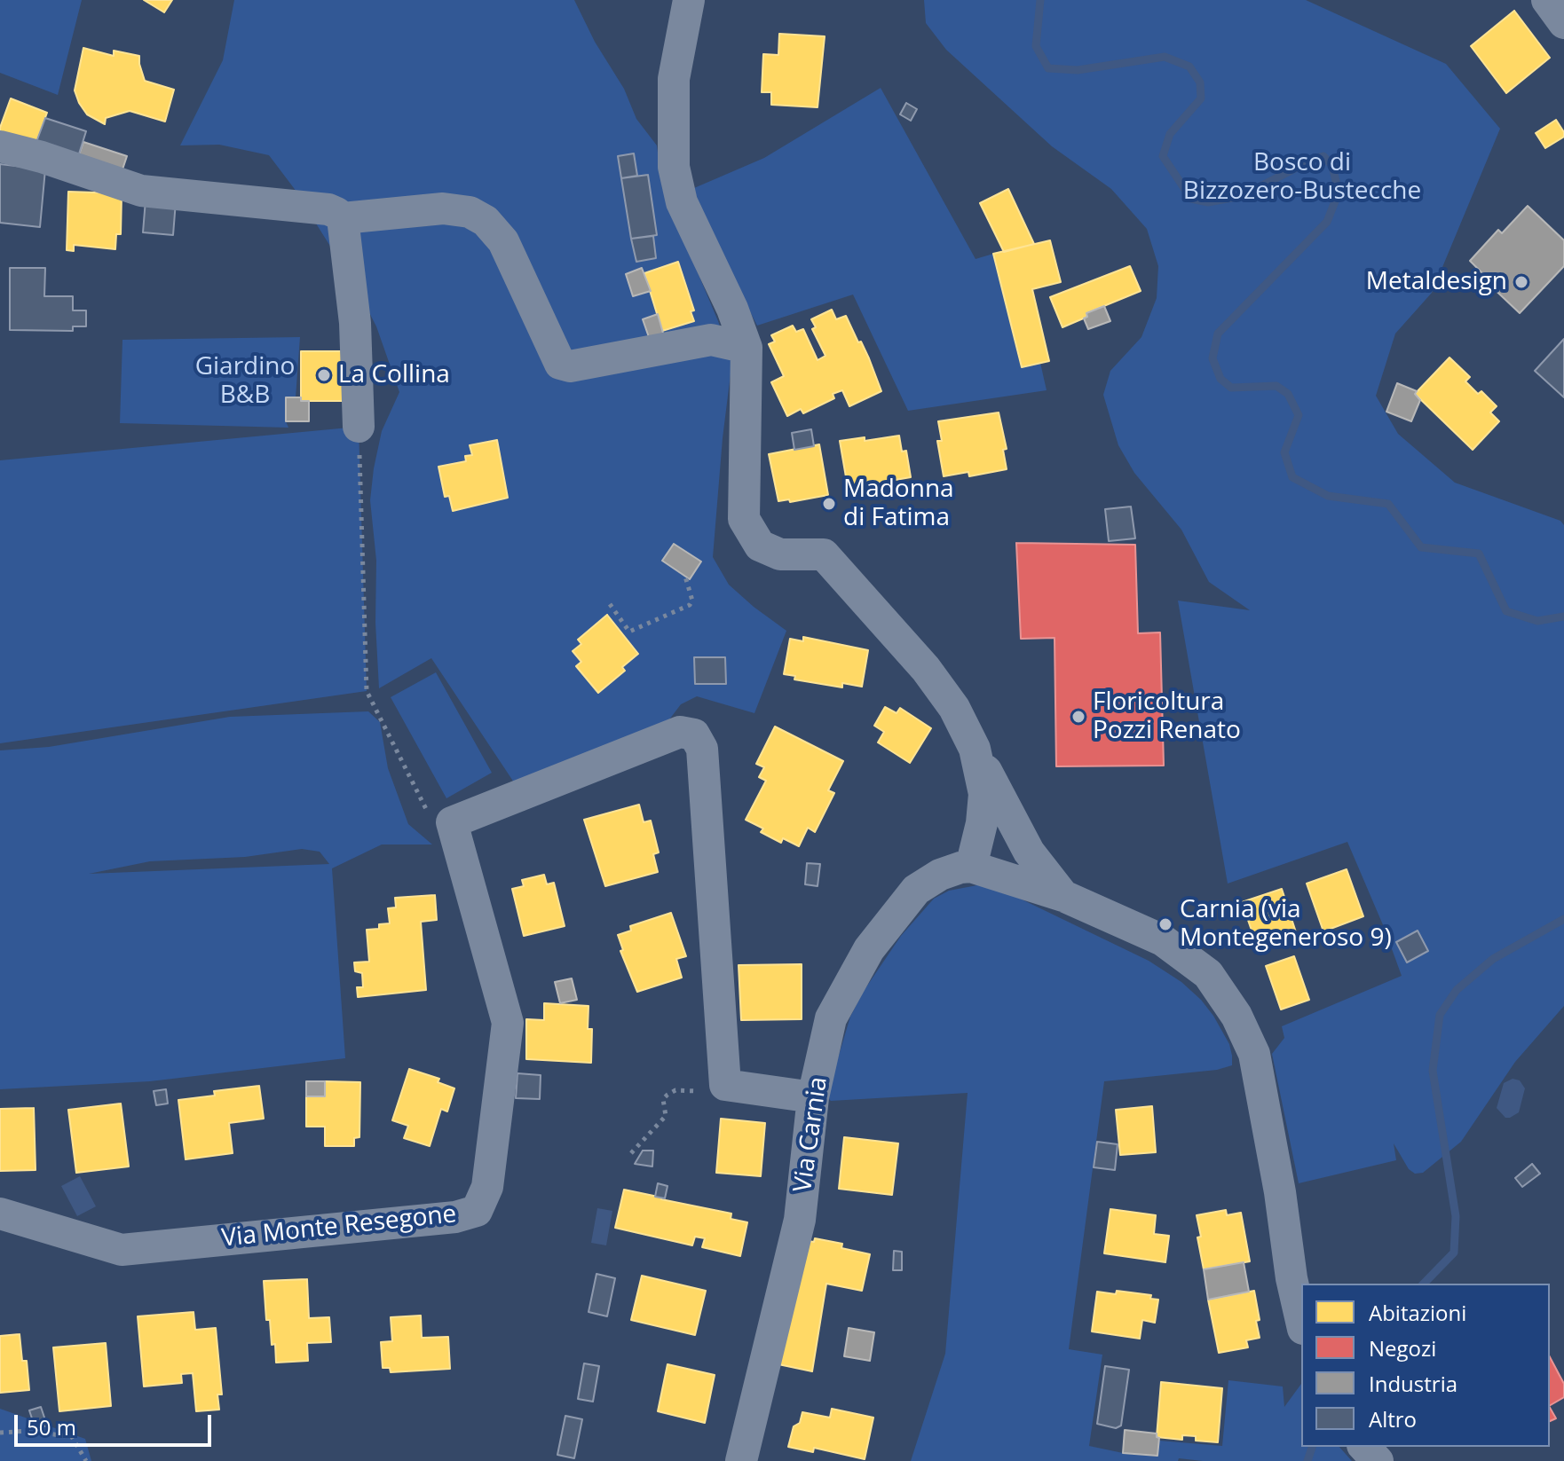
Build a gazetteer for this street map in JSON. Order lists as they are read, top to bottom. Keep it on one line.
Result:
{"streets":{"street":["Via Carnia","Via Monte Resegone"]},"parks":["Bosco di Bizzozero-Bustecche","Giardino B&B"],"places":["Metaldesign","La Collina","Madonna di Fatima","Floricoltura Pozzi Renato","Carnia (via Montegeneroso 9)"],"legend":["Abitazioni","Negozi","Industria","Altro"],"scale_bar":"50 m"}
